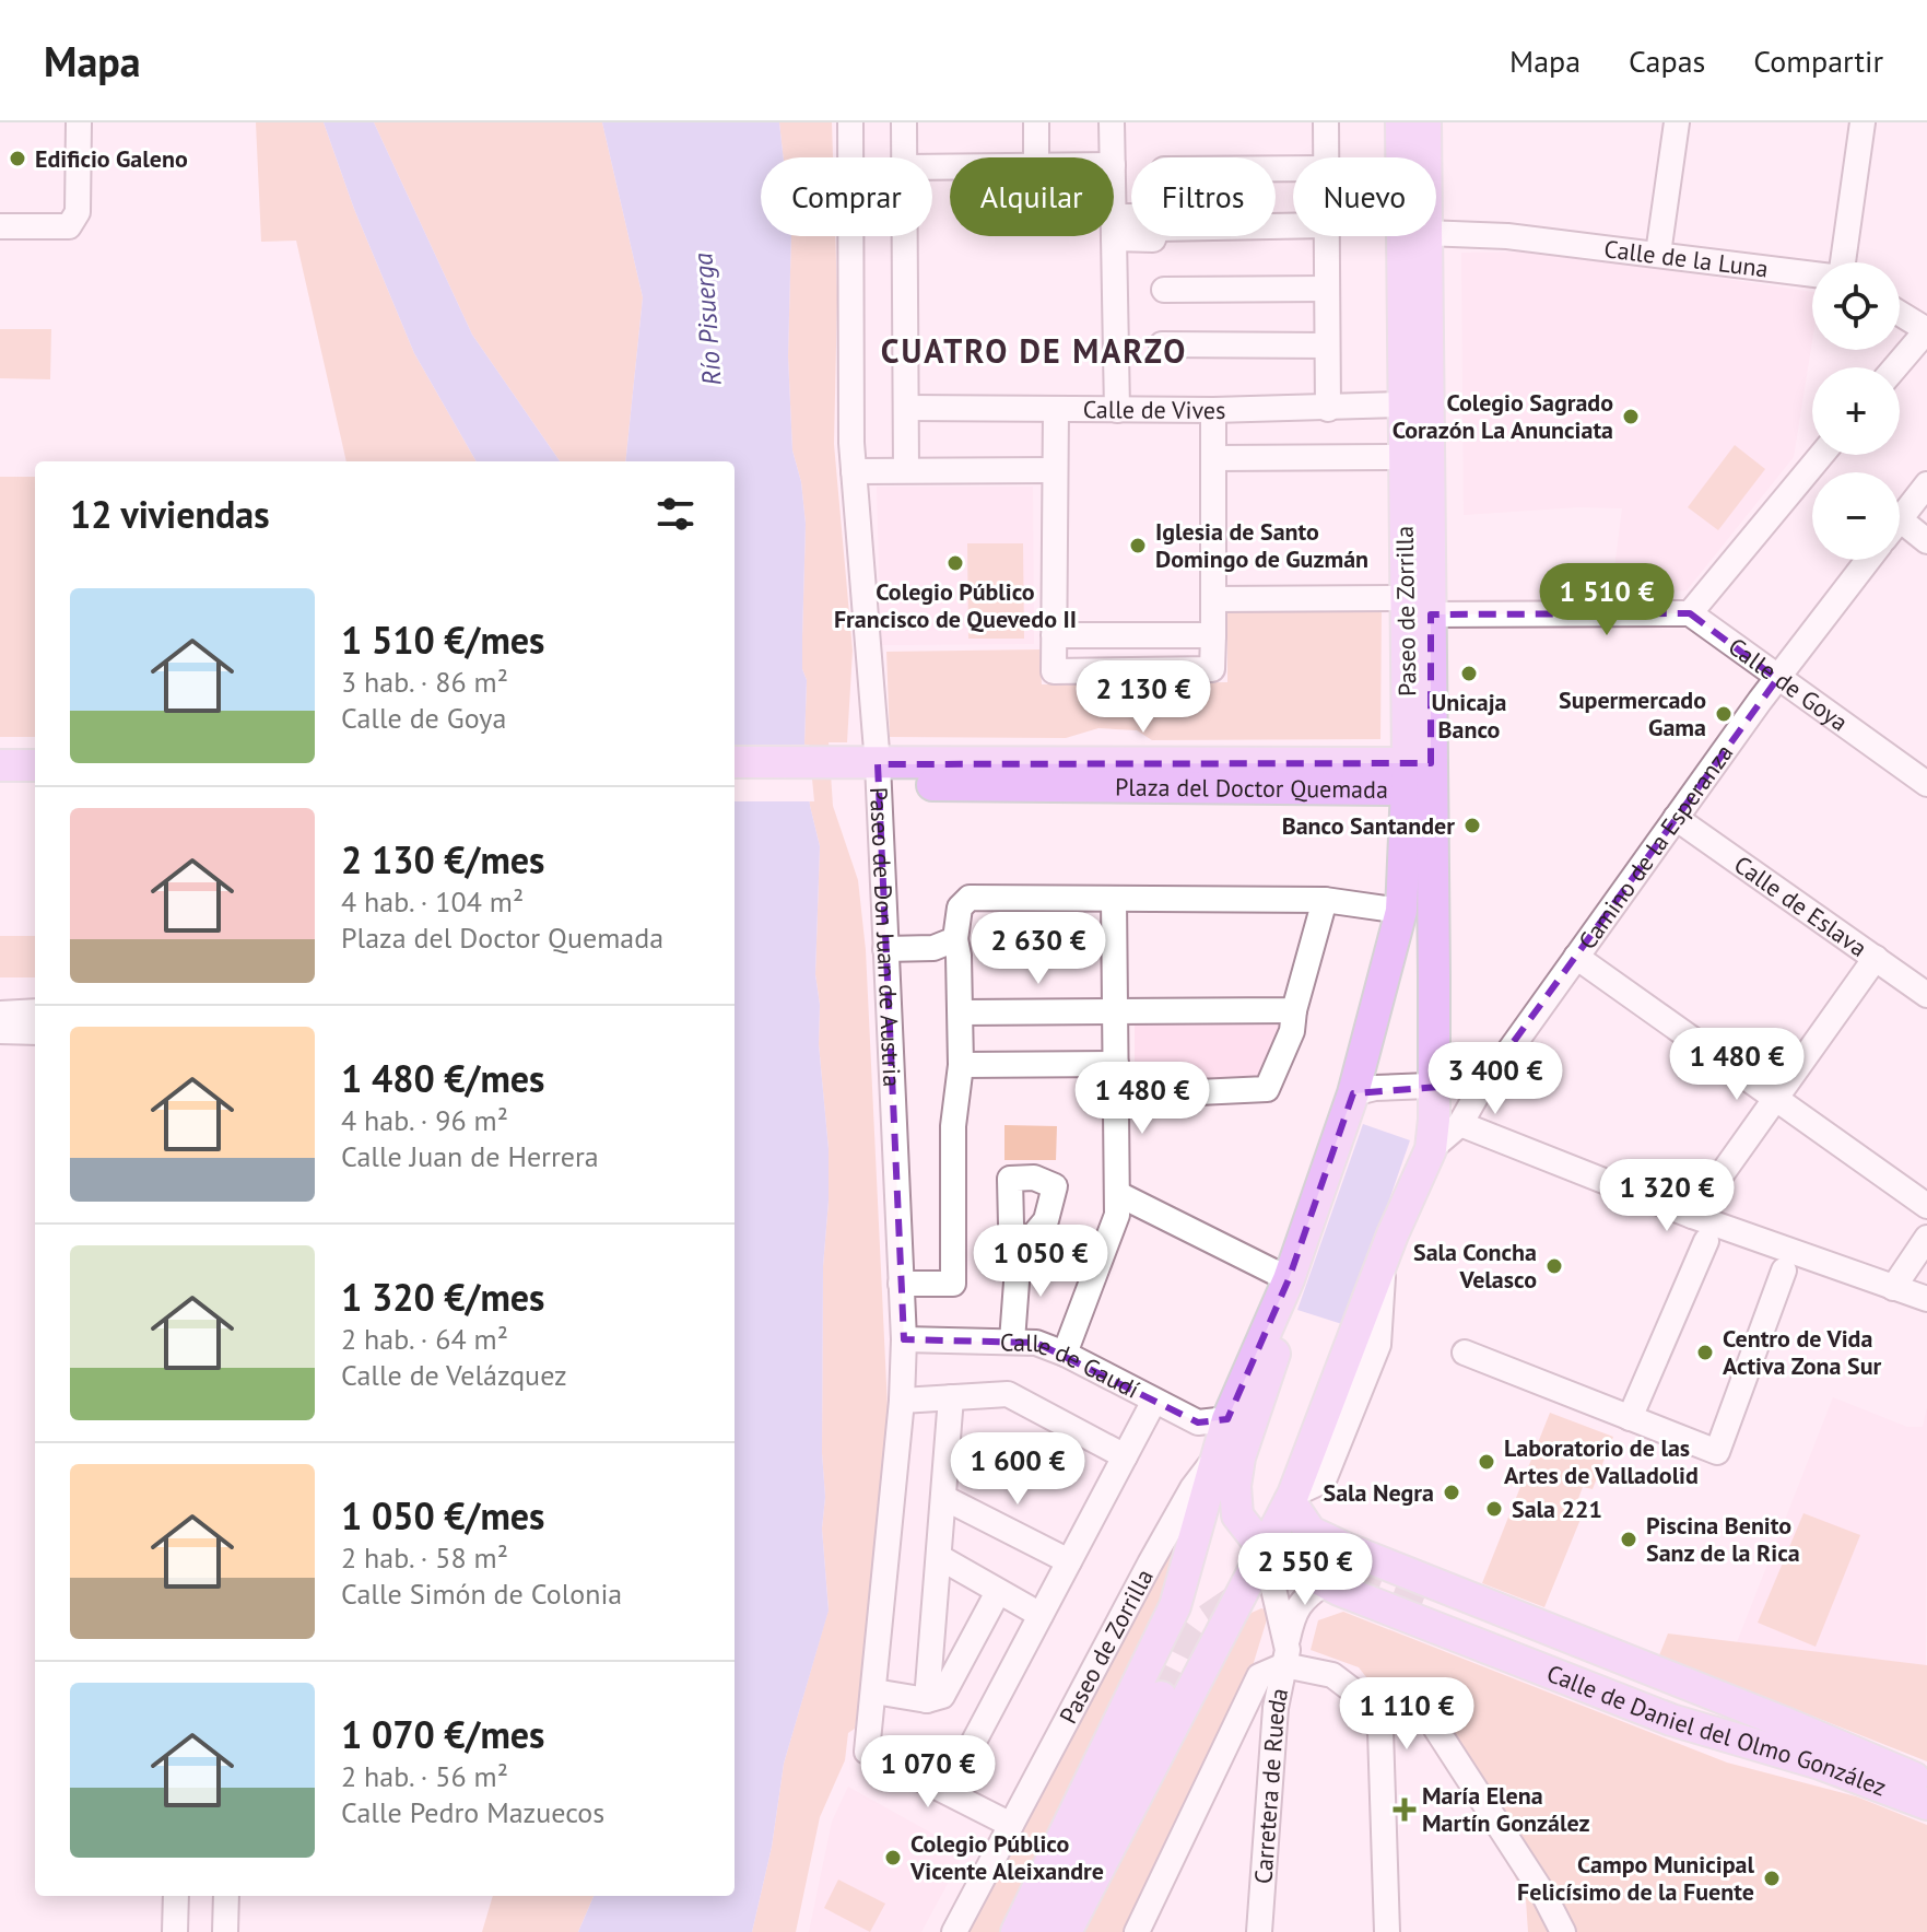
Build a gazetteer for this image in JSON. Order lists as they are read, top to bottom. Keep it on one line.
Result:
{"streets":{"main road":["Paseo de Zorrilla","Plaza del Doctor Quemada","Calle de Daniel del Olmo González"],"street":["Calle de la Luna","Calle de Vives","Calle de Goya","Camino de la Esperanza","Calle de Eslava","Paseo de Don Juan de Austria","Calle de Gaudí","Carretera de Rueda"]},"crossings":[["Calle de Vives","Paseo de Zorrilla"],["Paseo de Zorrilla","Plaza del Doctor Quemada"],["Paseo de Zorrilla","Camino de la Esperanza"],["Paseo de Zorrilla","Calle de Gaudí"],["Paseo de Zorrilla","Calle de Daniel del Olmo González"],["Paseo de Zorrilla","Carretera de Rueda"],["Calle de Goya","Camino de la Esperanza"],["Plaza del Doctor Quemada","Paseo de Don Juan de Austria"],["Camino de la Esperanza","Calle de Eslava"],["Paseo de Don Juan de Austria","Calle de Gaudí"],["Calle de Daniel del Olmo González","Carretera de Rueda"]],"districts":["CUATRO DE MARZO"],"water":["Río Pisuerga"],"places":{"other":["Edificio Galeno","Colegio Sagrado Corazón La Anunciata","Iglesia de Santo Domingo de Guzmán","Colegio Público Francisco de Quevedo II","Unicaja Banco","Supermercado Gama","Banco Santander","Sala Concha Velasco","Centro de Vida Activa Zona Sur","Laboratorio de las Artes de Valladolid","Sala Negra","Sala 221","Piscina Benito Sanz de la Rica","Colegio Público Vicente Aleixandre","Campo Municipal Felicísimo de la Fuente"],"health":["María Elena Martín González"]},"page":{"header":"Mapa","nav":["Mapa","Capas","Compartir"],"chip":["Comprar","Alquilar","Filtros","Nuevo"],"map_buttons":["+","−"],"heading":"12 viviendas","price":["1 510 €","2 130 €","2 630 €","1 480 €","3 400 €","1 480 €","1 320 €","1 050 €","1 600 €","2 550 €","1 110 €","1 070 €"],"list":[{"name":"1 510 €/mes","note":"3 hab. · 86 m² · Calle de Goya"},{"name":"2 130 €/mes","note":"4 hab. · 104 m² · Plaza del Doctor Quemada"},{"name":"1 480 €/mes","note":"4 hab. · 96 m² · Calle Juan de Herrera"},{"name":"1 320 €/mes","note":"2 hab. · 64 m² · Calle de Velázquez"},{"name":"1 050 €/mes","note":"2 hab. · 58 m² · Calle Simón de Colonia"},{"name":"1 070 €/mes","note":"2 hab. · 56 m² · Calle Pedro Mazuecos"}]}}
